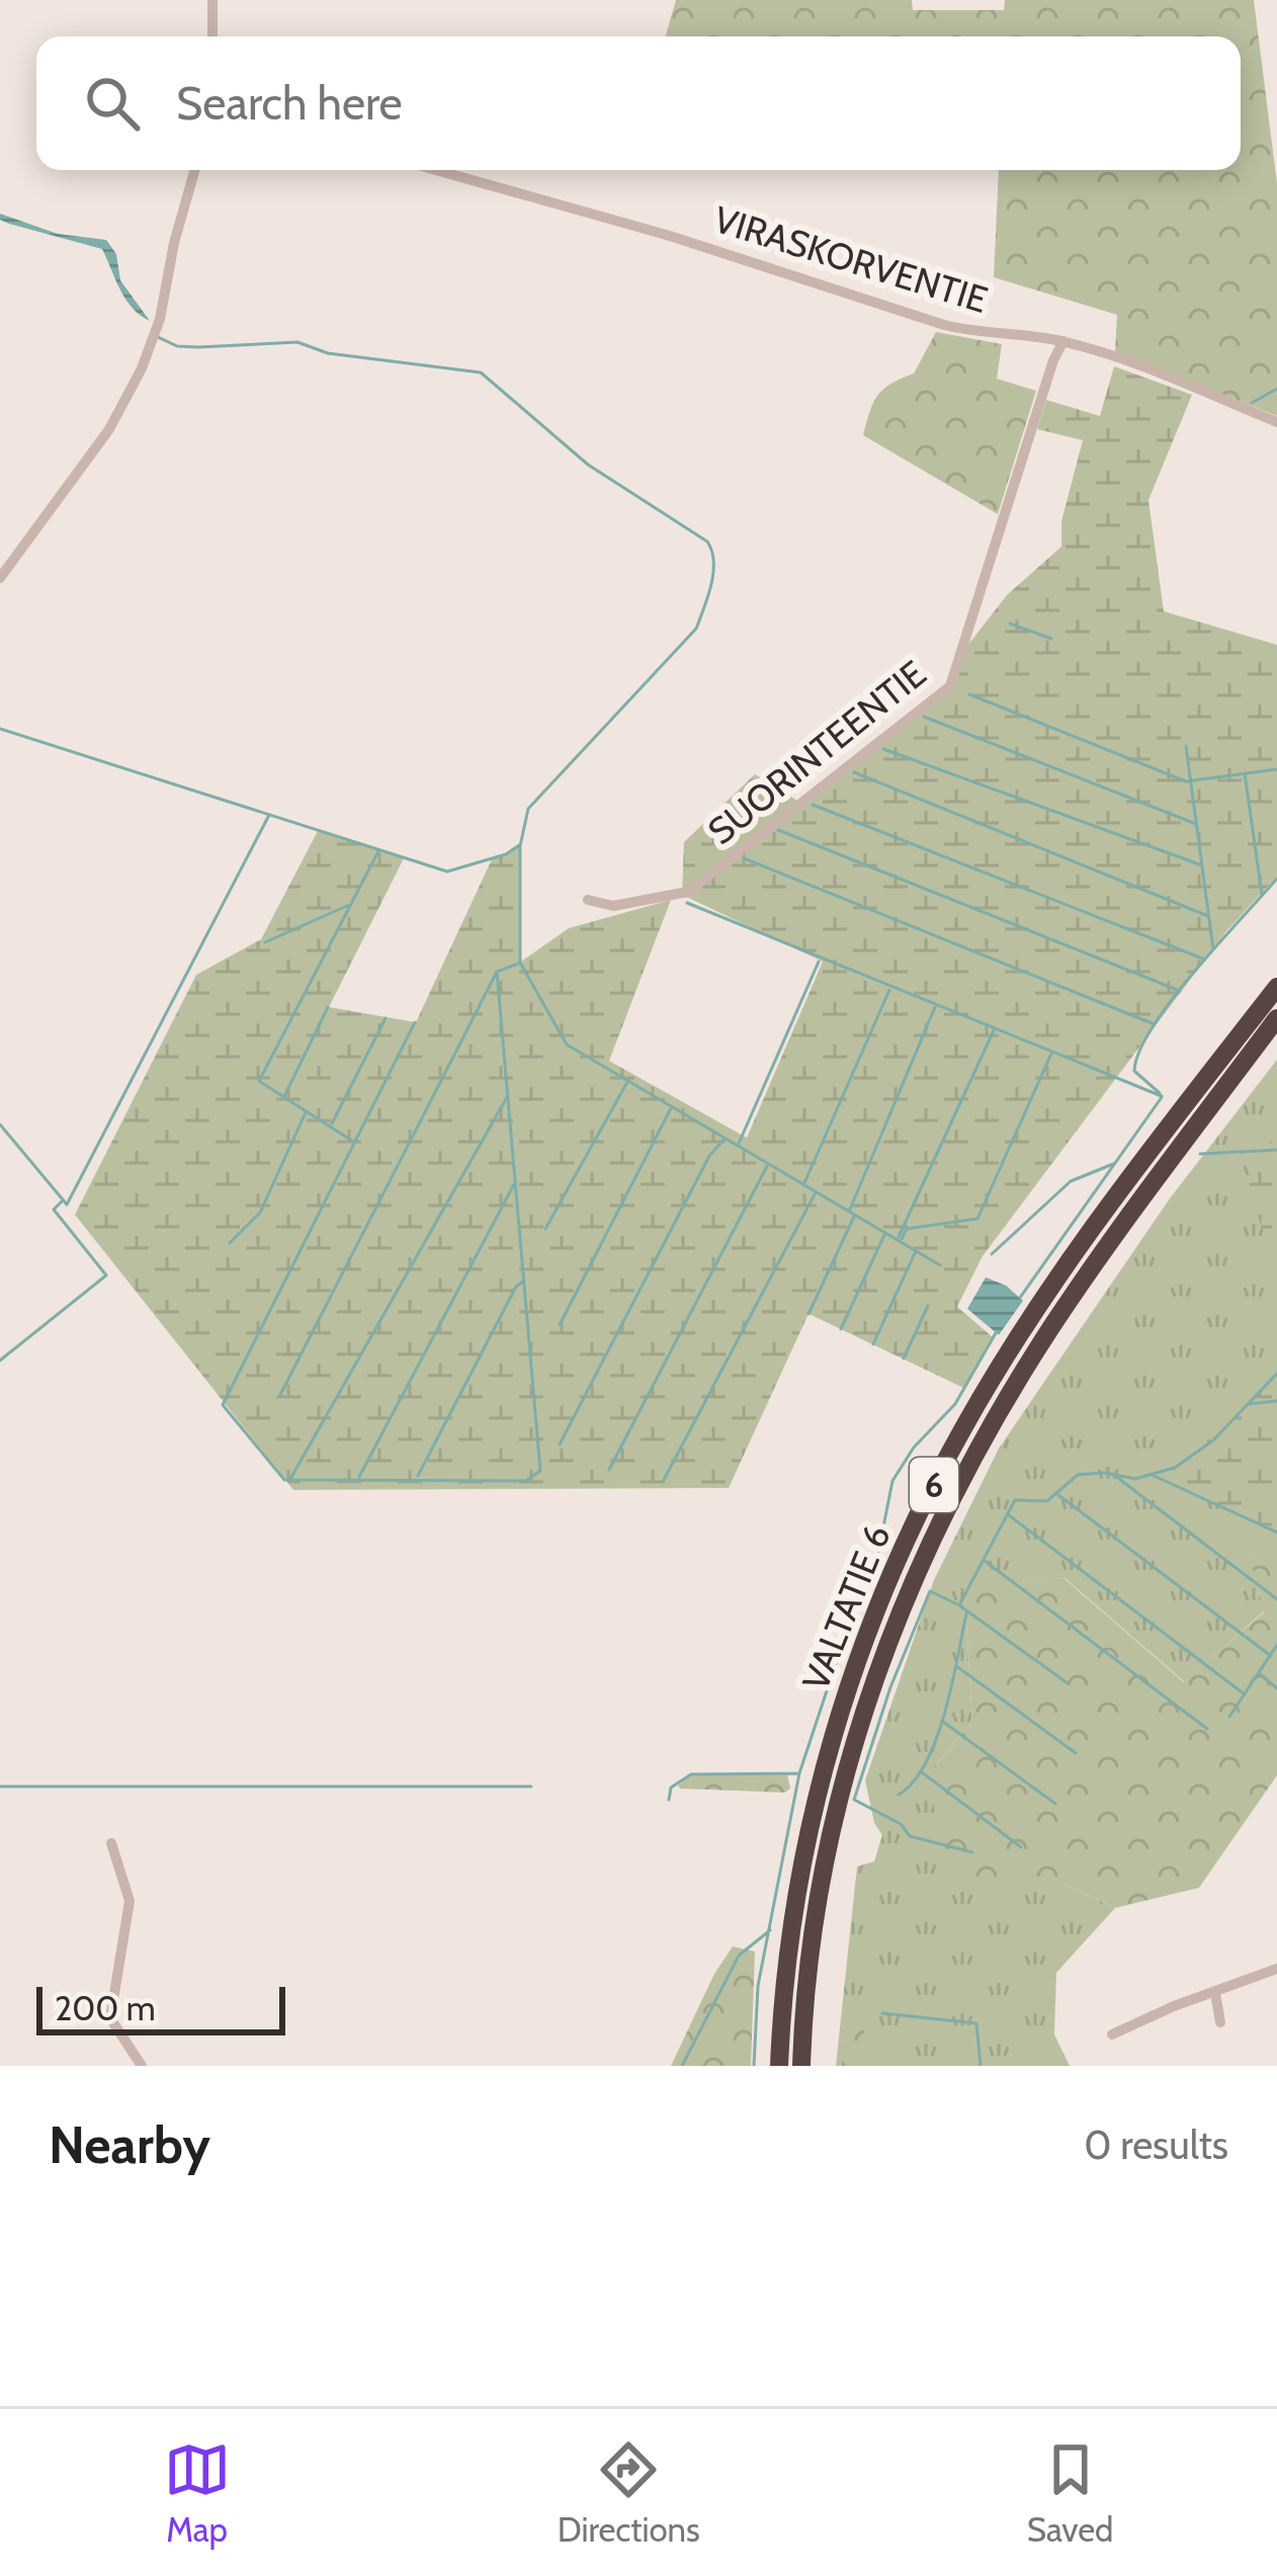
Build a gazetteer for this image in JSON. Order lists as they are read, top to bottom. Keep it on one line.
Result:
{"streets":{"highway":["6","VALTATIE 6"],"street":["VIRASKORVENTIE","SUORINTEENTIE"]},"crossings":[["VIRASKORVENTIE","SUORINTEENTIE"]],"scale_bar":"200 m","page":{"search":"Search here","scale":"200 m","heading":["Nearby","0 results"],"nav":["Map","Directions","Saved"]}}
